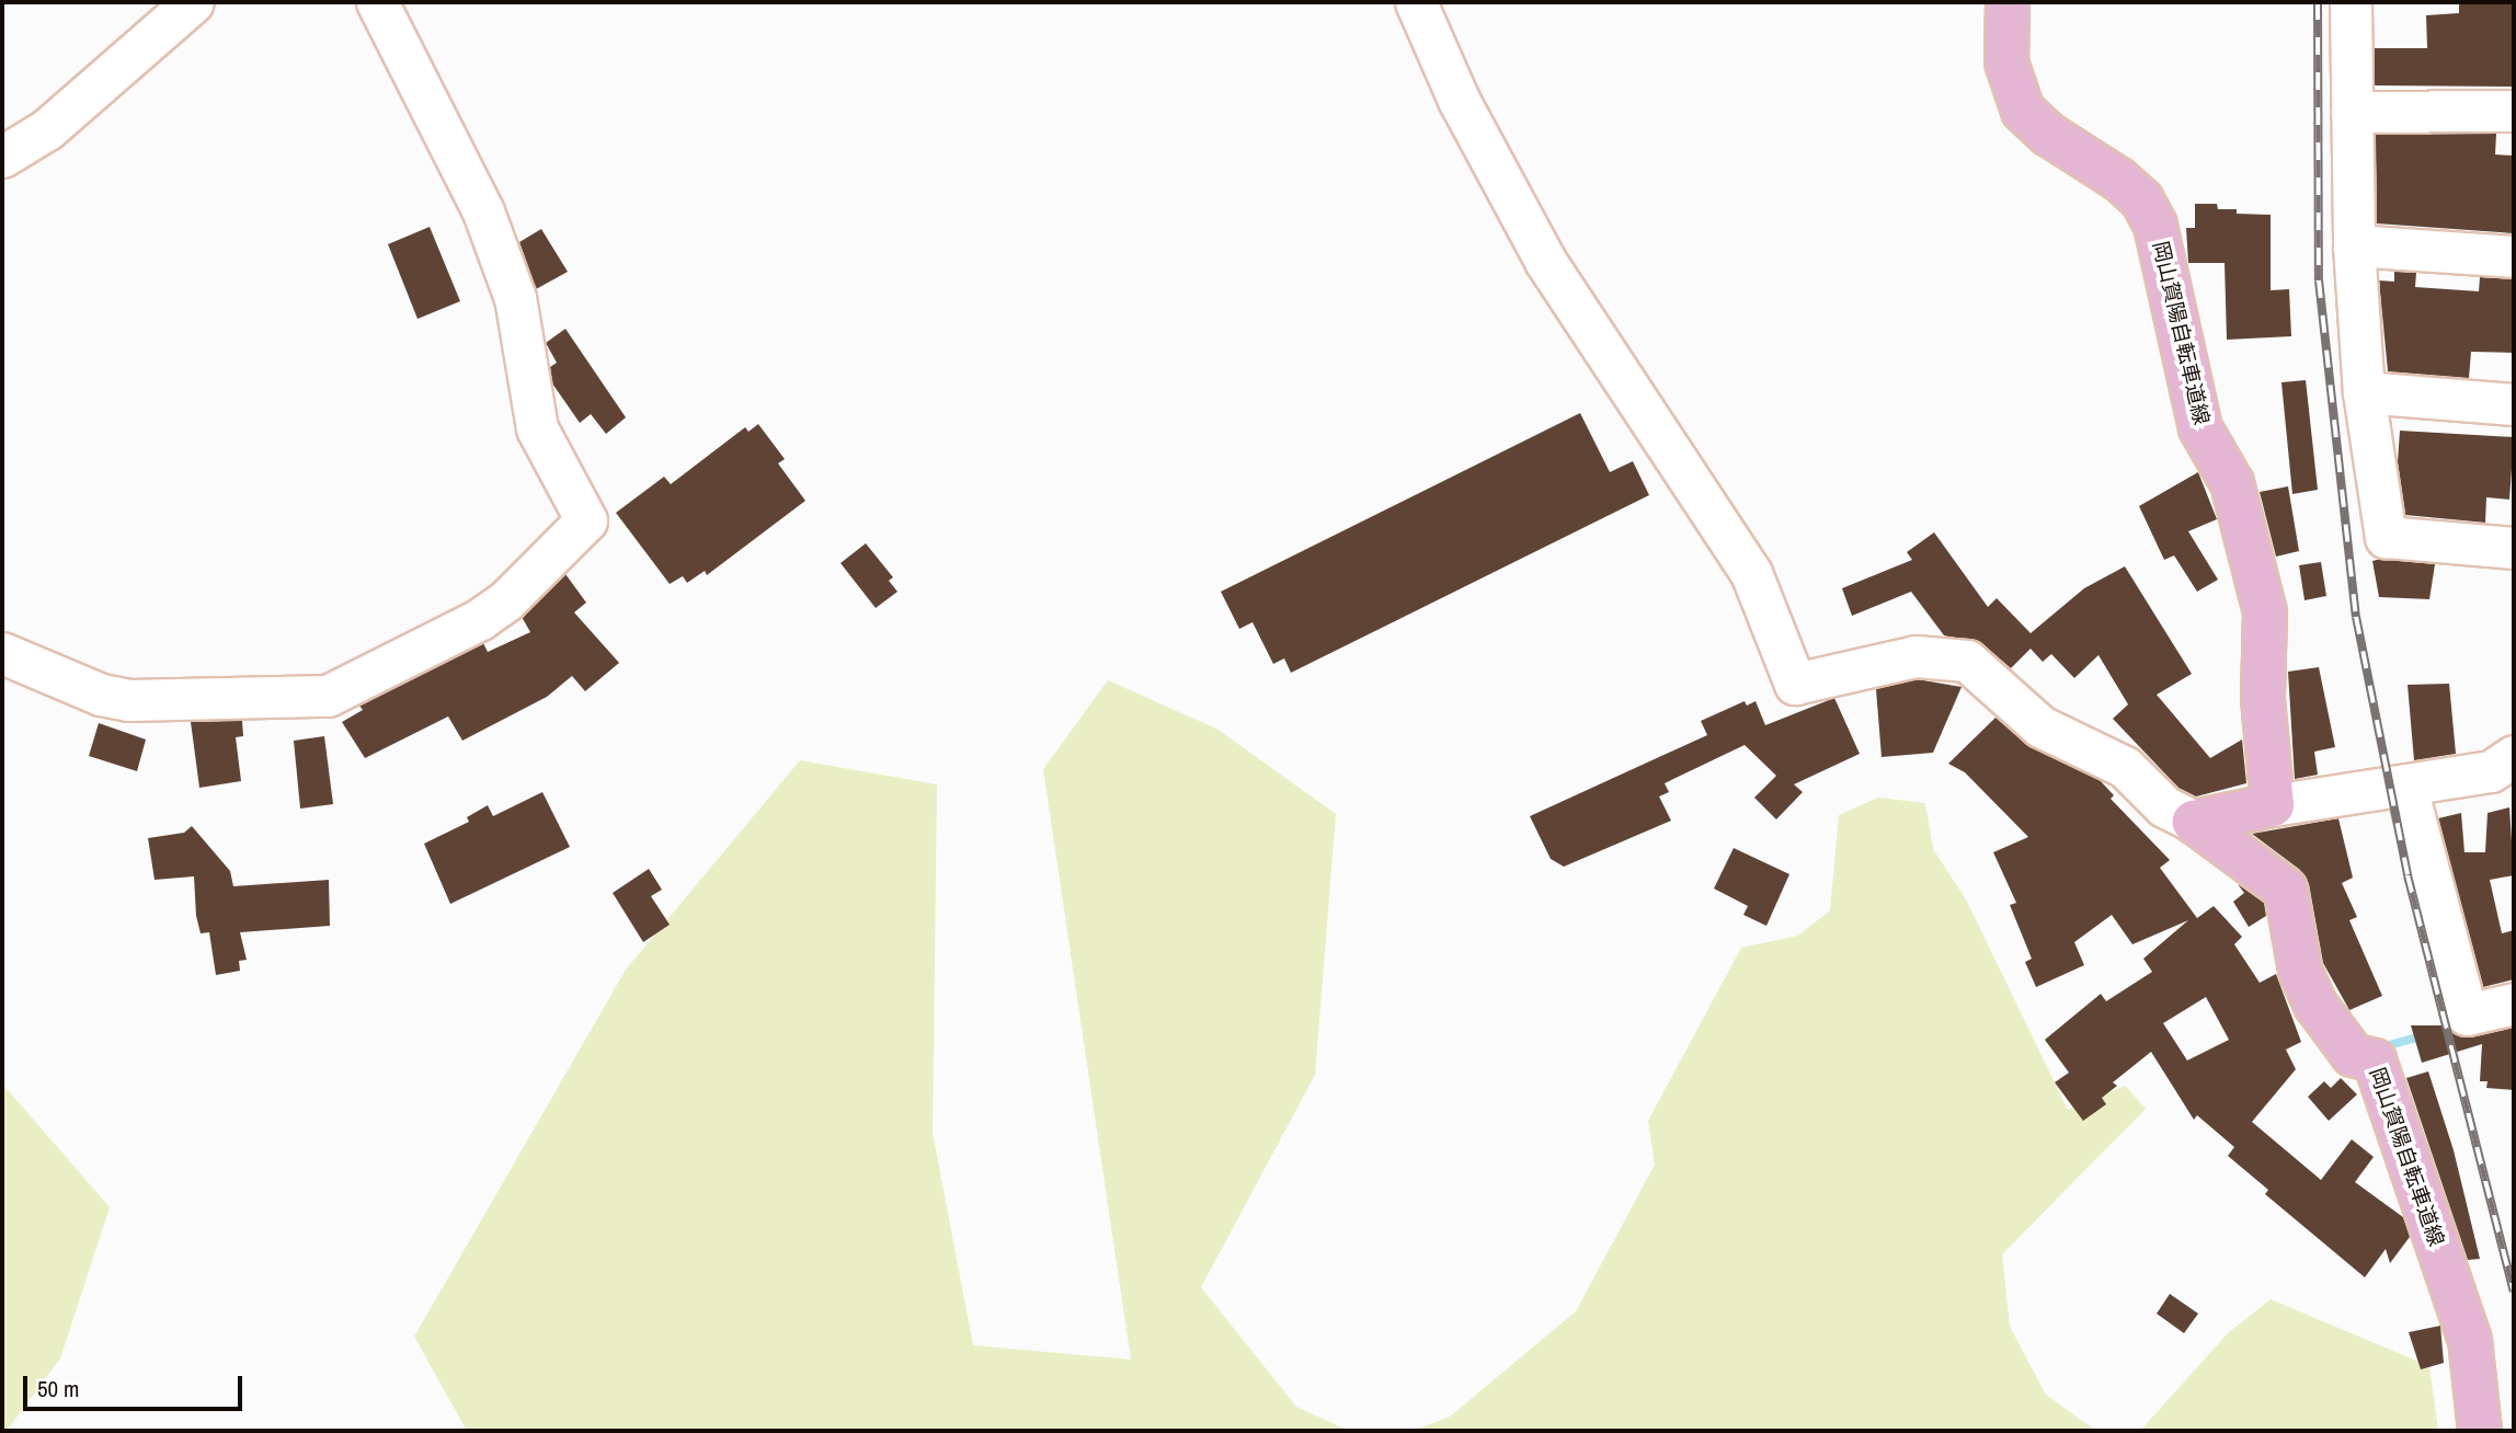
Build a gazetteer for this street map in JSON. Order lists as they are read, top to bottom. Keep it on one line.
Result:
{"streets":{"main road":["岡山賀陽自転車道線"]},"scale_bar":"50 m"}
